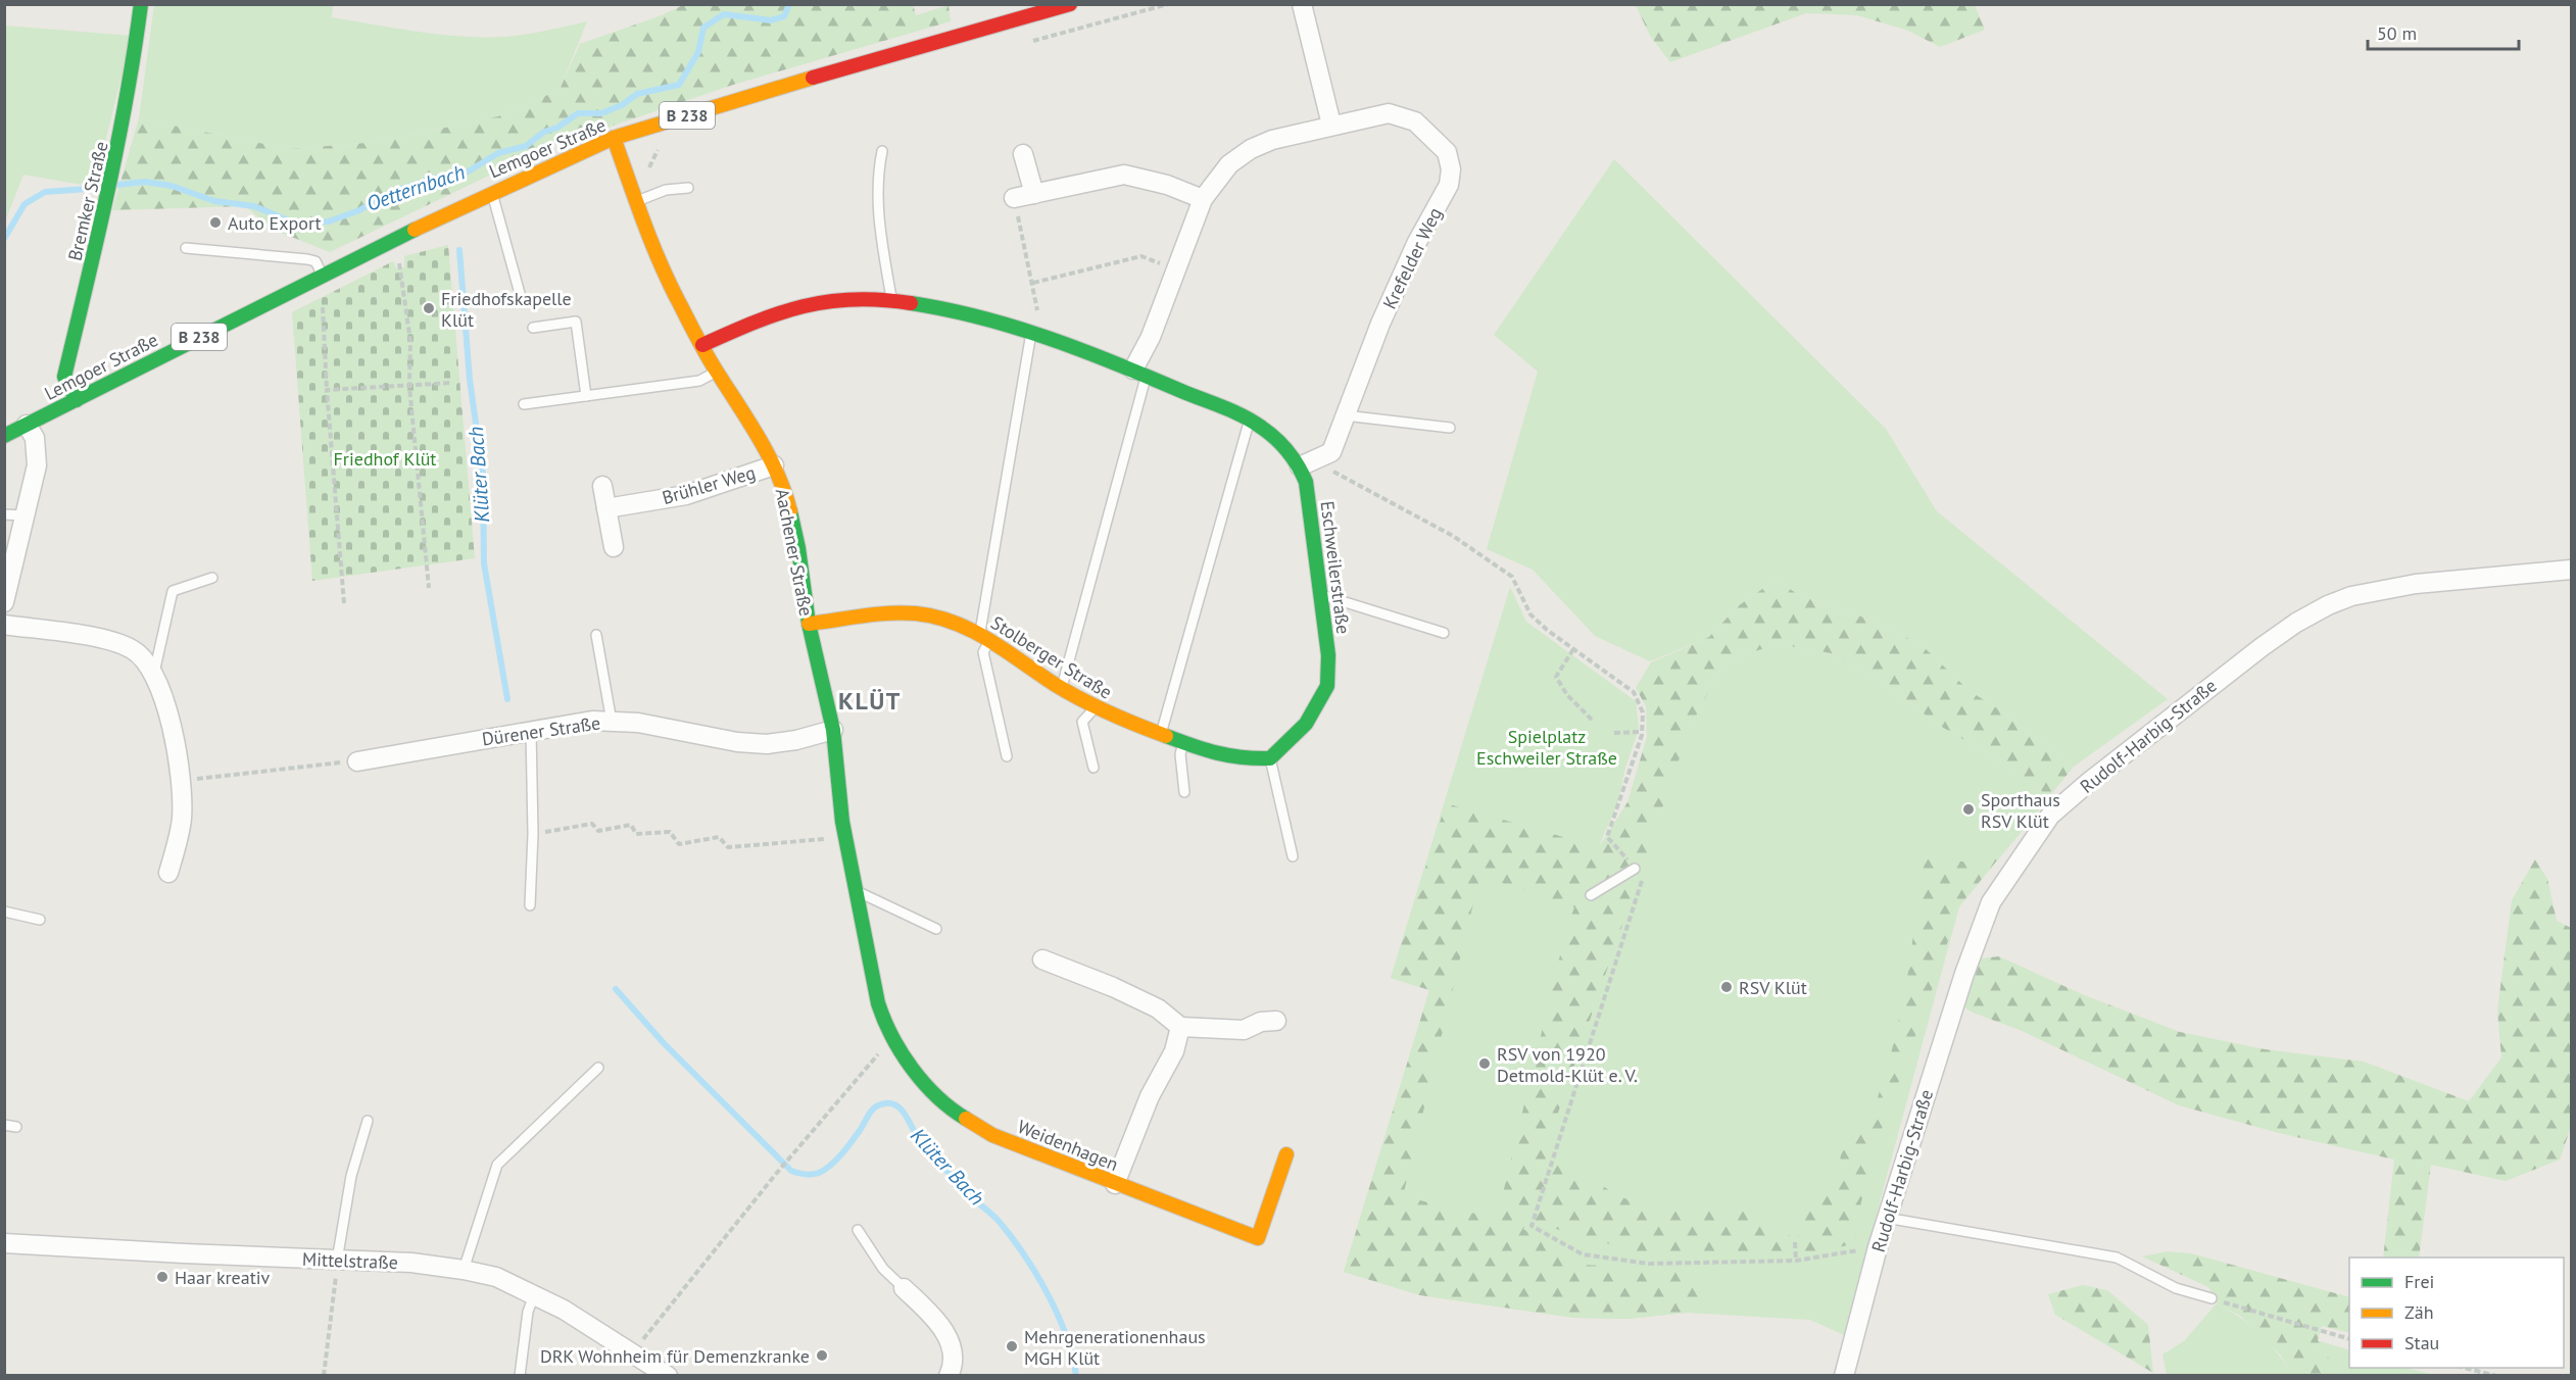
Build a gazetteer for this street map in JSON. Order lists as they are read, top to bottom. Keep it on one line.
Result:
{"streets":{"street":["B 238","Lemgoer Straße","Bremker Straße","Krefelder Weg","Brühler Weg","Aachener Straße","Eschweilerstraße","Stolberger Straße","Dürener Straße","Rudolf-Harbig-Straße","Weidenhagen","Mittelstraße"]},"crossings":[["Lemgoer Straße","Bremker Straße"],["Lemgoer Straße","Aachener Straße"],["Krefelder Weg","Eschweilerstraße"],["Brühler Weg","Aachener Straße"],["Aachener Straße","Eschweilerstraße"],["Aachener Straße","Stolberger Straße"],["Aachener Straße","Dürener Straße"],["Aachener Straße","Weidenhagen"],["Eschweilerstraße","Stolberger Straße"]],"districts":["KLÜT"],"water":["Oetternbach","Klüter Bach"],"parks":["Friedhof Klüt","Spielplatz Eschweiler Straße"],"places":["Auto Export","Friedhofskapelle Klüt","Sporthaus RSV Klüt","RSV Klüt","RSV von 1920 Detmold-Klüt e. V.","Haar kreativ","Mehrgenerationenhaus MGH Klüt","DRK Wohnheim für Demenzkranke"],"legend":["Frei","Zäh","Stau"],"scale_bar":"50 m"}
